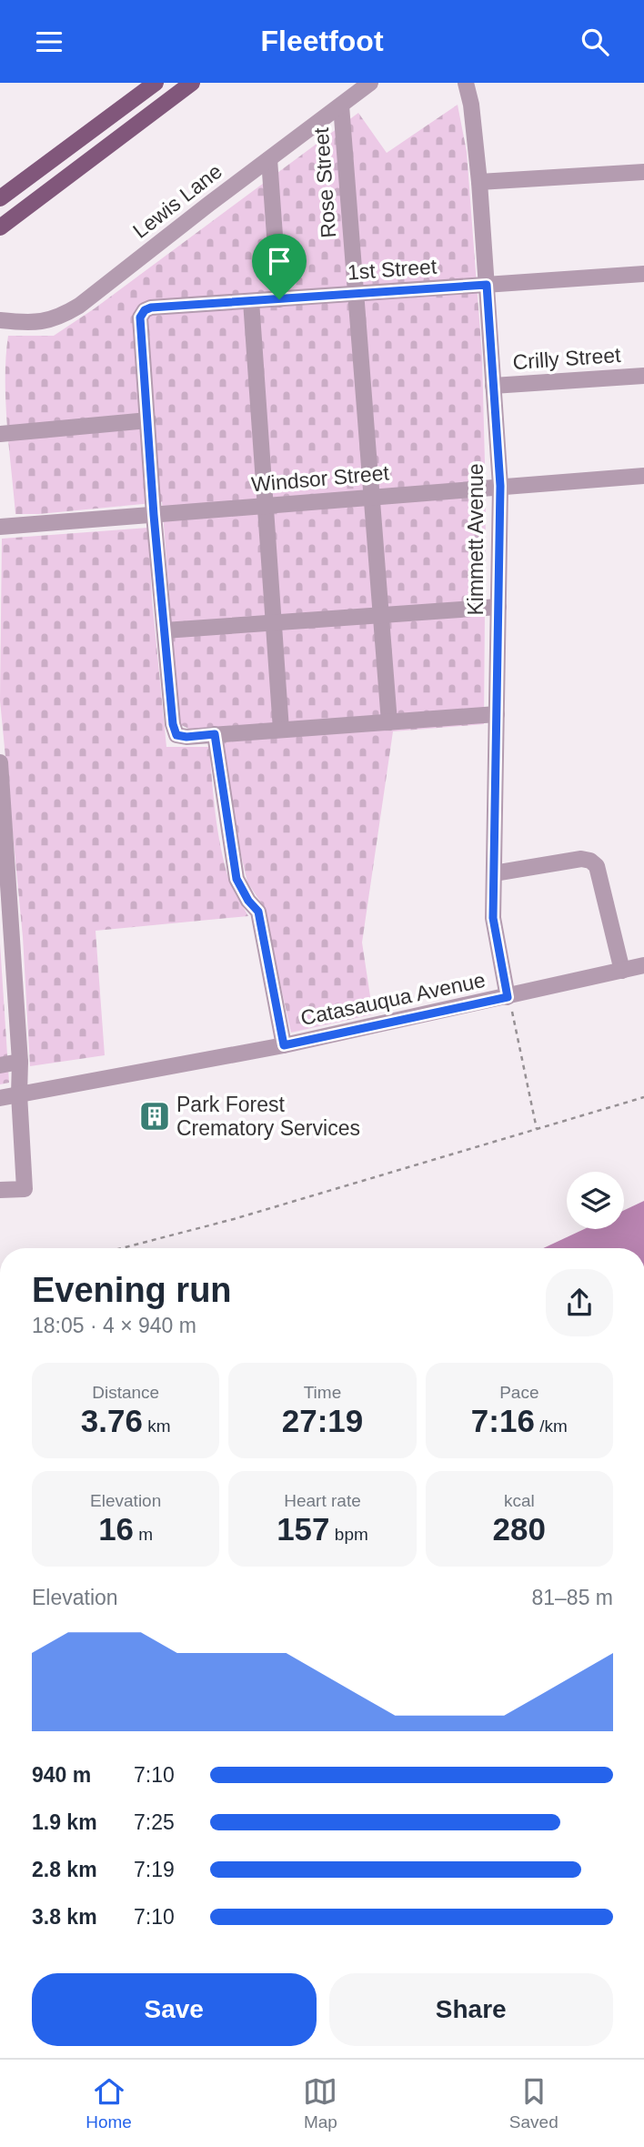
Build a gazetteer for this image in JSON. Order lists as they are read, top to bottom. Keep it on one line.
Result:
{"streets":{"street":["Rose Street","Lewis Lane","1st Street","Crilly Street","Windsor Street","Kimmett Avenue","Catasauqua Avenue"]},"crossings":[["Rose Street","Lewis Lane"],["Rose Street","1st Street"],["Rose Street","Windsor Street"],["1st Street","Kimmett Avenue"],["Crilly Street","Kimmett Avenue"],["Windsor Street","Kimmett Avenue"],["Kimmett Avenue","Catasauqua Avenue"]],"places":{"building":["Park Forest Crematory Services"]},"page":{"header":"Fleetfoot","heading":["Evening run","18:05 · 4 × 940 m"],"stats":[["Distance","3.76 km"],["Time","27:19"],["Pace","7:16 /km"],["Elevation","16 m"],["Heart rate","157 bpm"],["kcal","280"]],"chart":["Elevation","81–85 m"],"list":[{"name":"940 m","note":"7:10"},{"name":"1.9 km","note":"7:25"},{"name":"2.8 km","note":"7:19"},{"name":"3.8 km","note":"7:10"}],"buttons":["Save","Share"],"tabs":["Home","Map","Saved"]}}
